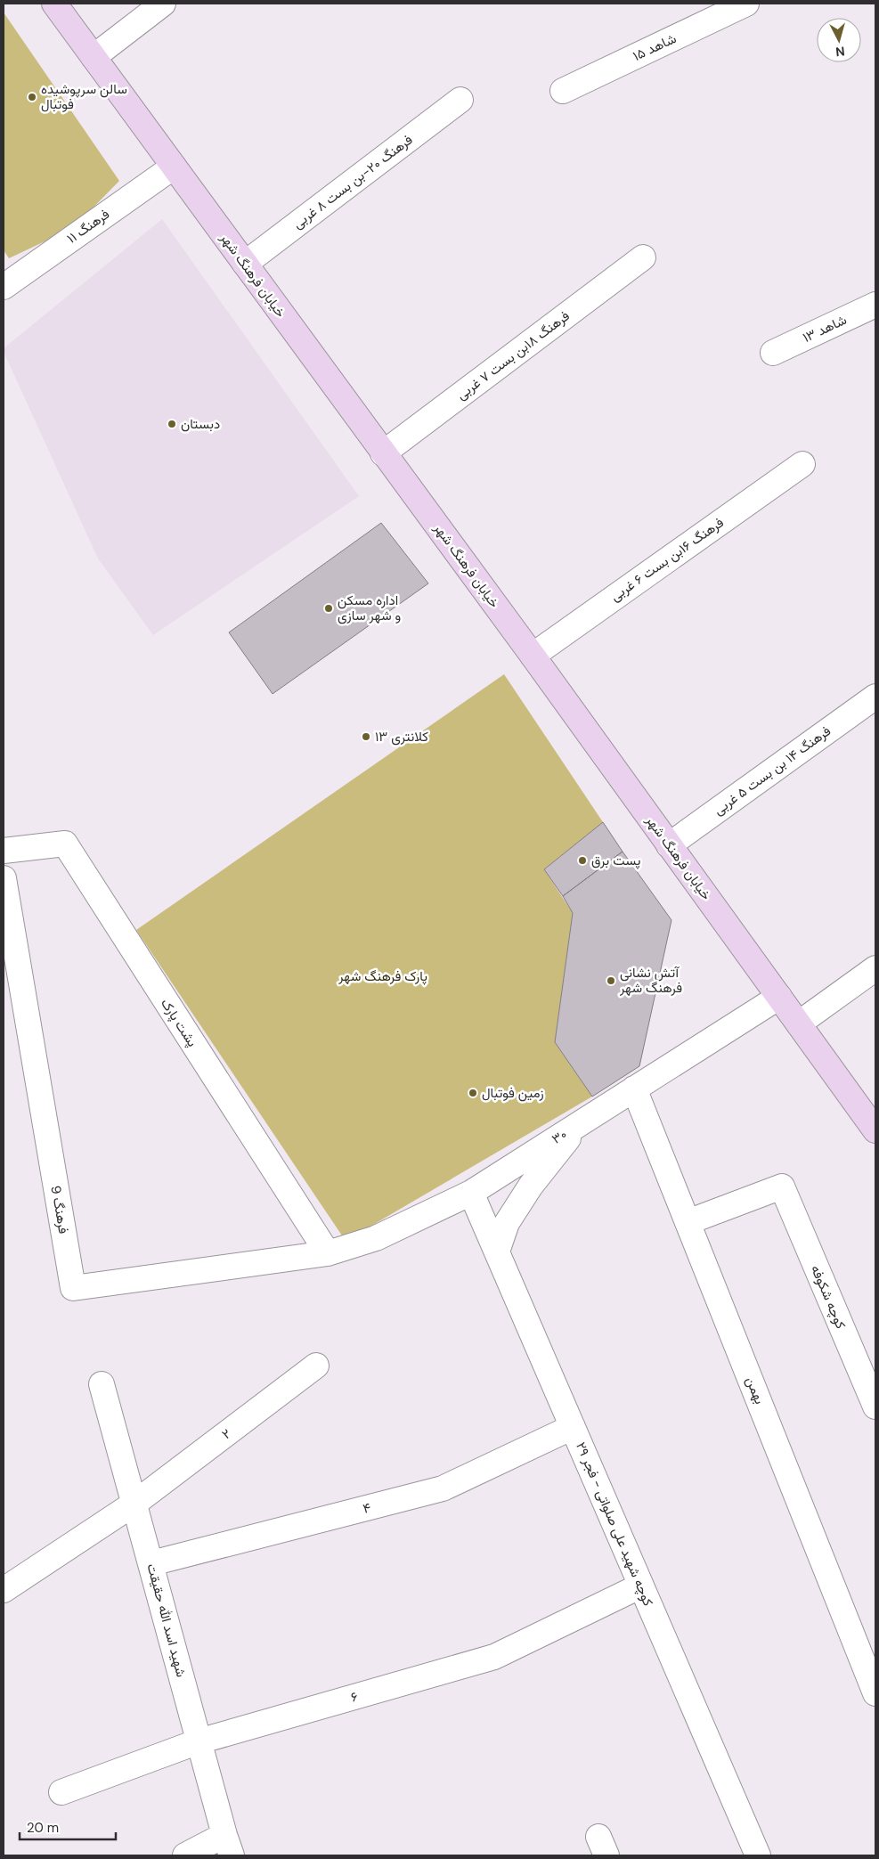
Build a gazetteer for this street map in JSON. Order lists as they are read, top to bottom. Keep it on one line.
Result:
{"streets":{"main road":["خیابان فرهنگ شهر"],"street":["شاهد ۱۵","فرهنگ ۲۰-بن بست ۸ غربی","فرهنگ ۱۱","شاهد ۱۳","فرهنگ ۱۸بن بست ۷ غربی","فرهنگ ۱۶بن بست ۶ غربی","فرهنگ ۱۴ بن بست ۵ غربی","پشت پارک","۳۰","فرهنگ 9","کوچه شکوفه","بهمن","۲","۴","کوچه شهید علی صلواتی - فجر ۲۹","شهید اسد الله حقیقت","۶"]},"crossings":[["فرهنگ ۲۰-بن بست ۸ غربی","خیابان فرهنگ شهر"],["فرهنگ ۱۱","خیابان فرهنگ شهر"],["خیابان فرهنگ شهر","فرهنگ ۱۸بن بست ۷ غربی"],["خیابان فرهنگ شهر","فرهنگ ۱۶بن بست ۶ غربی"],["خیابان فرهنگ شهر","فرهنگ ۱۴ بن بست ۵ غربی"],["خیابان فرهنگ شهر","۳۰"],["پشت پارک","۳۰"],["پشت پارک","فرهنگ 9"],["۳۰","فرهنگ 9"],["۳۰","بهمن"],["۳۰","کوچه شهید علی صلواتی - فجر ۲۹"],["کوچه شکوفه","بهمن"],["۲","شهید اسد الله حقیقت"],["۴","کوچه شهید علی صلواتی - فجر ۲۹"],["۴","شهید اسد الله حقیقت"],["کوچه شهید علی صلواتی - فجر ۲۹","۶"],["شهید اسد الله حقیقت","۶"]],"parks":["پارک فرهنگ شهر"],"places":["سالن سرپوشیده فوتبال","دبستان","اداره مسکن و شهر سازی","کلانتری ۱۳","پست برق","آتش نشانی فرهنگ شهر","زمین فوتبال"],"scale_bar":"20 m","north":"bottom"}
